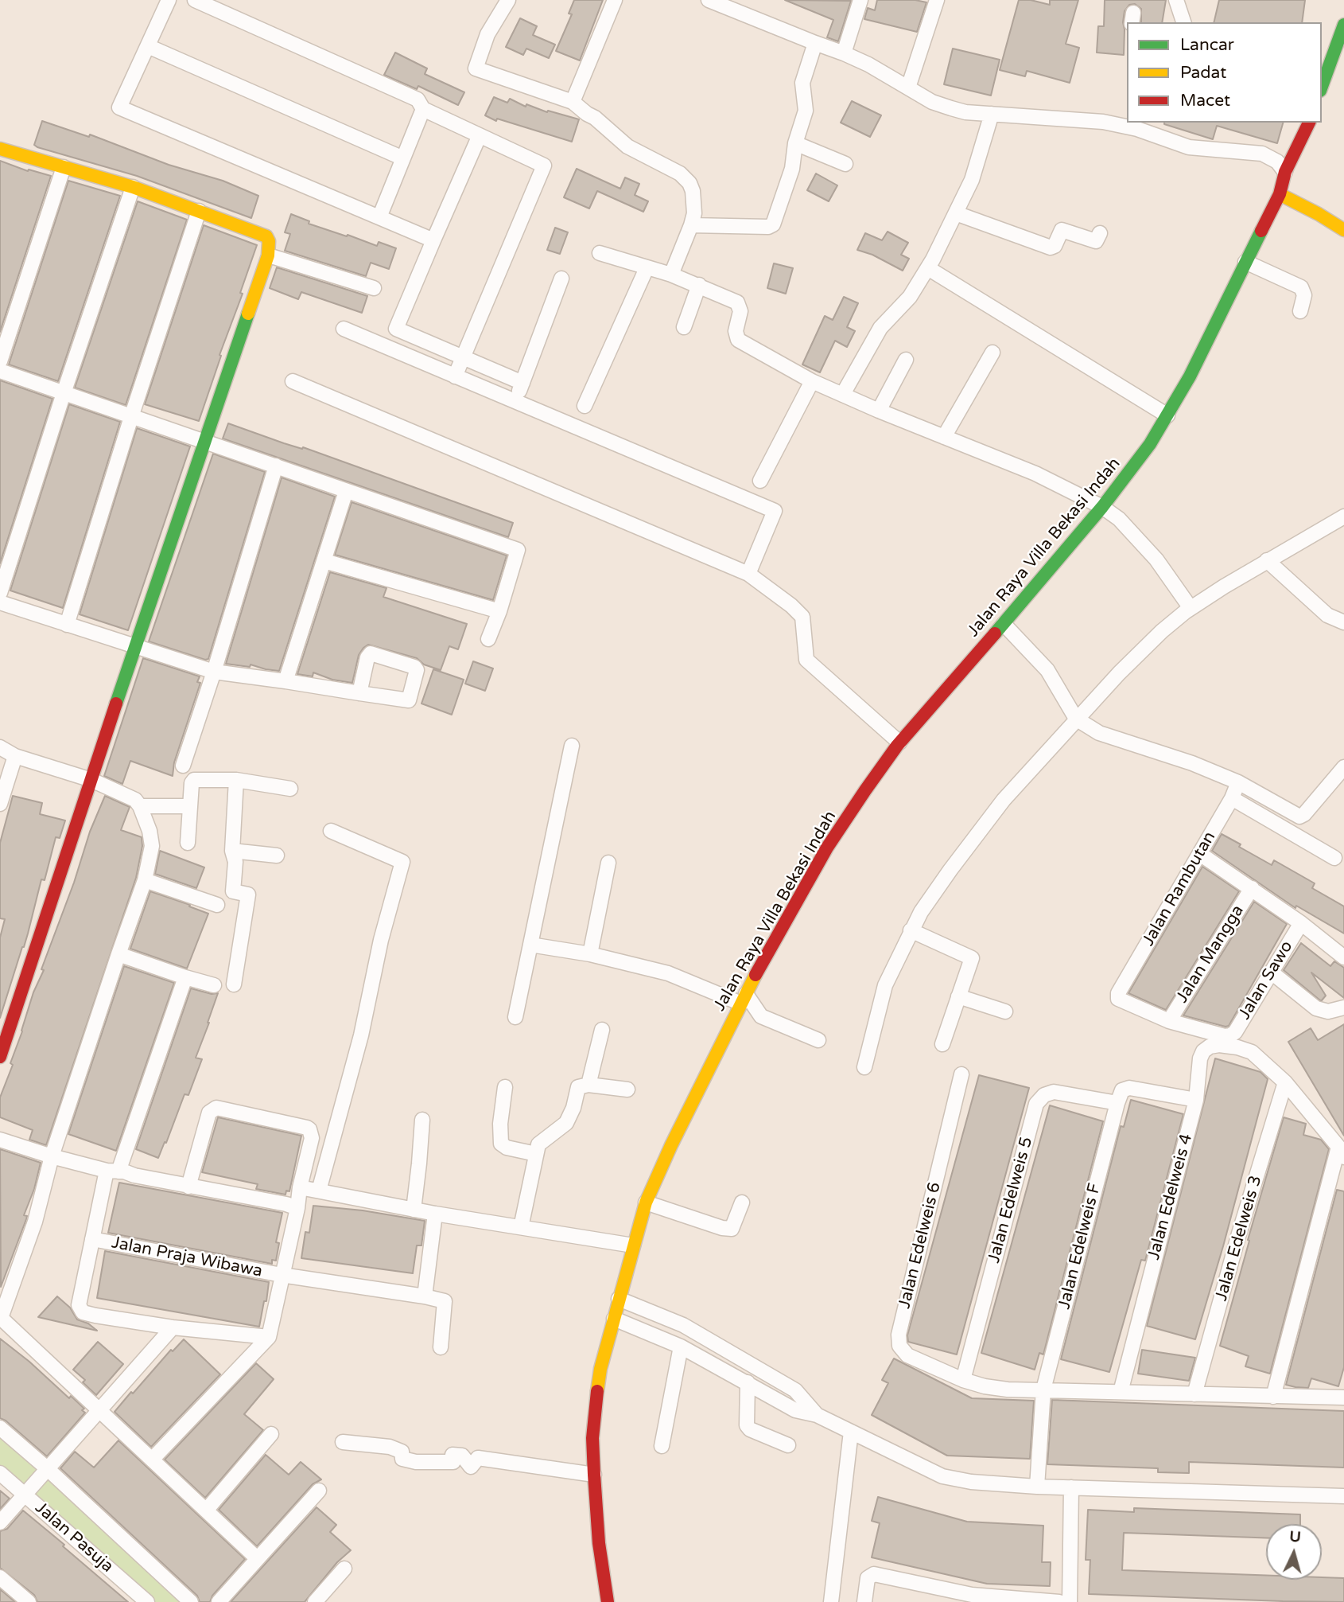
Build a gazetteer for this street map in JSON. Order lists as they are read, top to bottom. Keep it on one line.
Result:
{"streets":{"main road":["Jalan Raya Villa Bekasi Indah"],"street":["Jalan Rambutan","Jalan Mangga","Jalan Sawo","Jalan Edelweis 4","Jalan Edelweis 5","Jalan Edelweis 3","Jalan Edelweis 6","Jalan Edelweis F","Jalan Praja Wibawa","Jalan Pasuja"]},"crossings":[["Jalan Rambutan","Jalan Mangga"],["Jalan Rambutan","Jalan Sawo"],["Jalan Mangga","Jalan Sawo"],["Jalan Edelweis 4","Jalan Edelweis 3"],["Jalan Edelweis 4","Jalan Edelweis 6"],["Jalan Edelweis 5","Jalan Edelweis 6"],["Jalan Edelweis 5","Jalan Edelweis F"],["Jalan Edelweis 3","Jalan Edelweis 6"],["Jalan Edelweis 6","Jalan Edelweis F"]],"legend":["Lancar","Padat","Macet"],"north":"top"}
